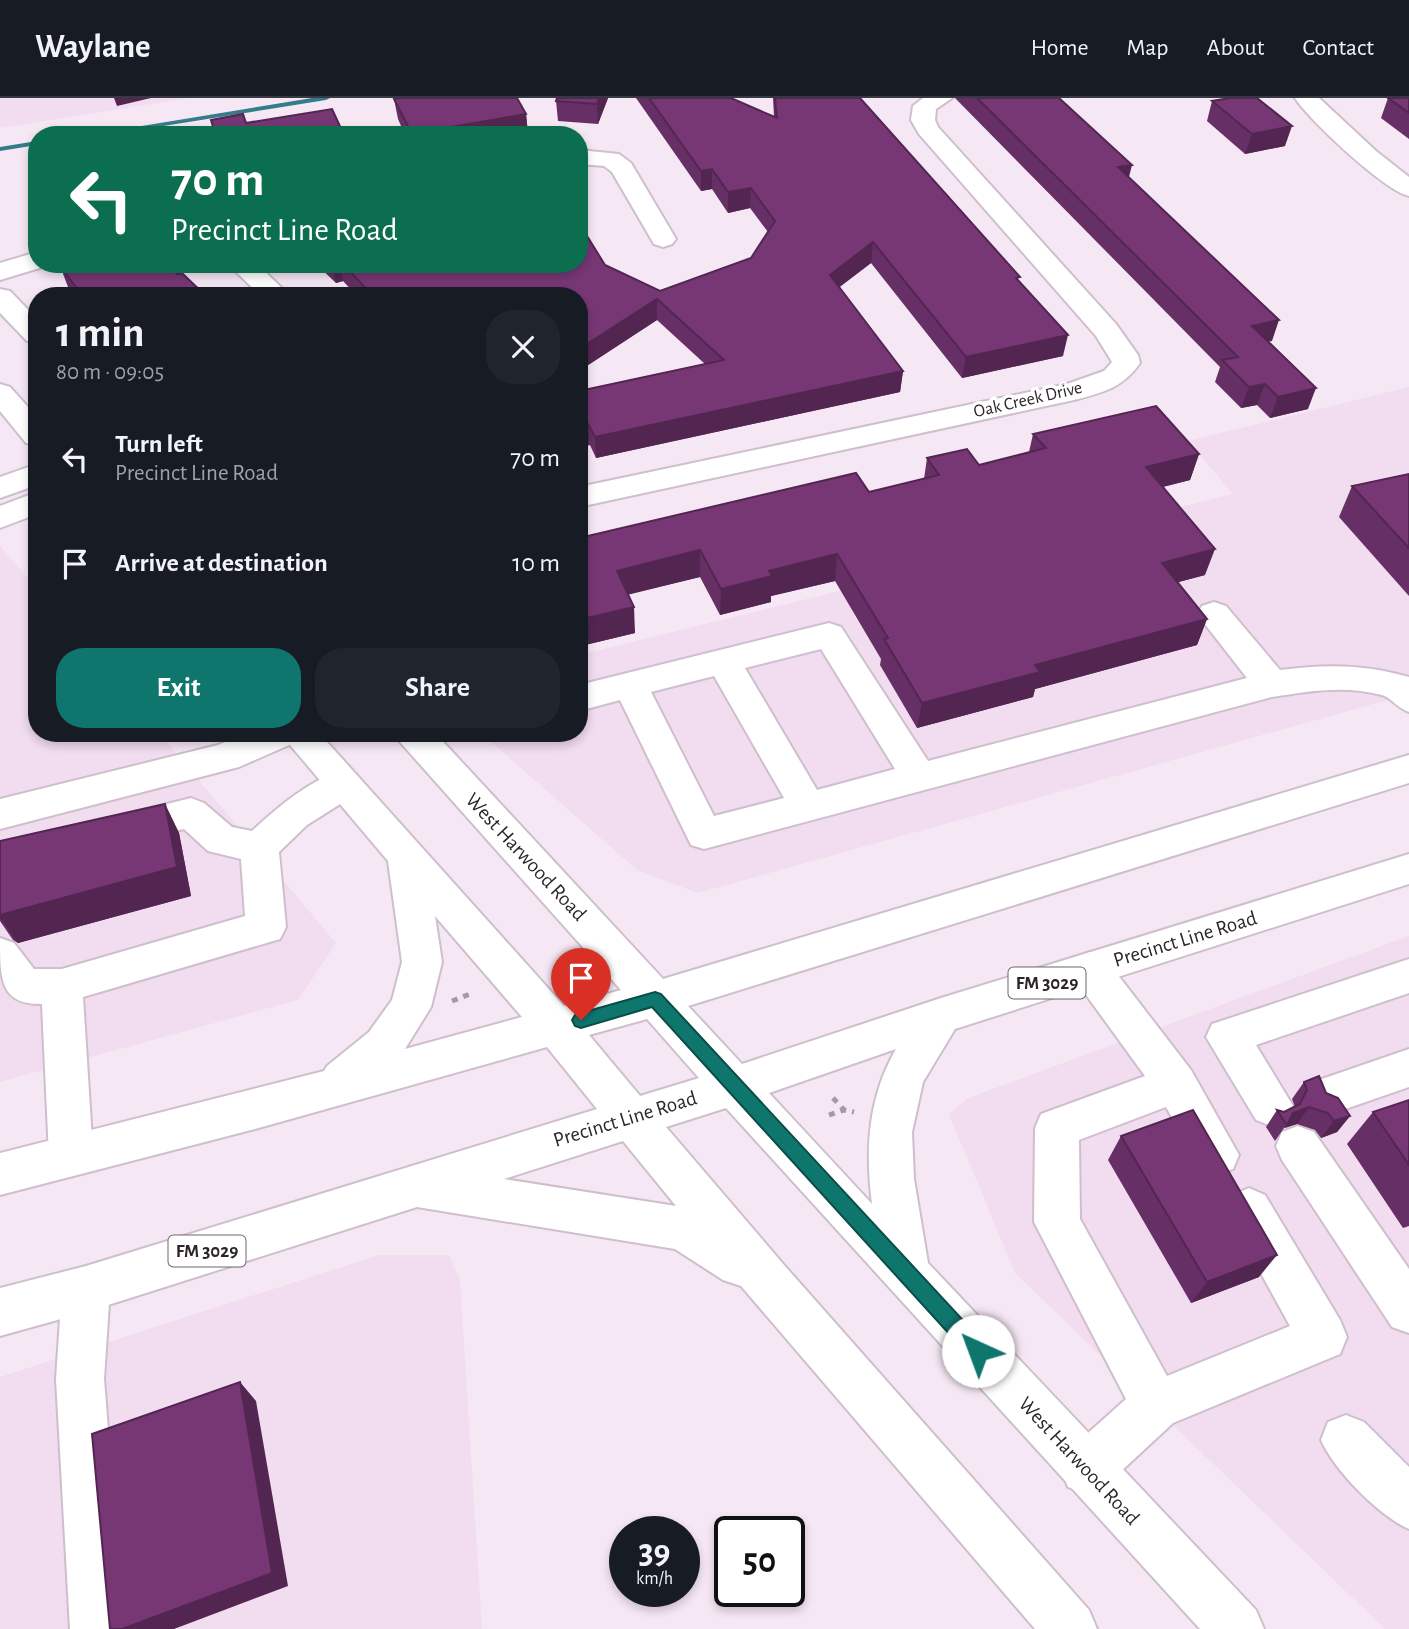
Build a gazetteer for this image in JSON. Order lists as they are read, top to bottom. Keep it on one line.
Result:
{"streets":{"main road":["Oak Creek Drive","West Harwood Road","Precinct Line Road","FM 3029"]},"crossings":[["West Harwood Road","Precinct Line Road"]],"page":{"header":"Waylane","nav":["Home","Map","About","Contact"],"turn":["70 m","Precinct Line Road"],"heading":["1 min","80 m · 09:05"],"list":[{"name":"Turn left","note":"Precinct Line Road","value":"70 m"},{"name":"Arrive at destination","value":"10 m"}],"buttons":["Exit","Share"],"speed":"39 km/h","limit":"50"}}
